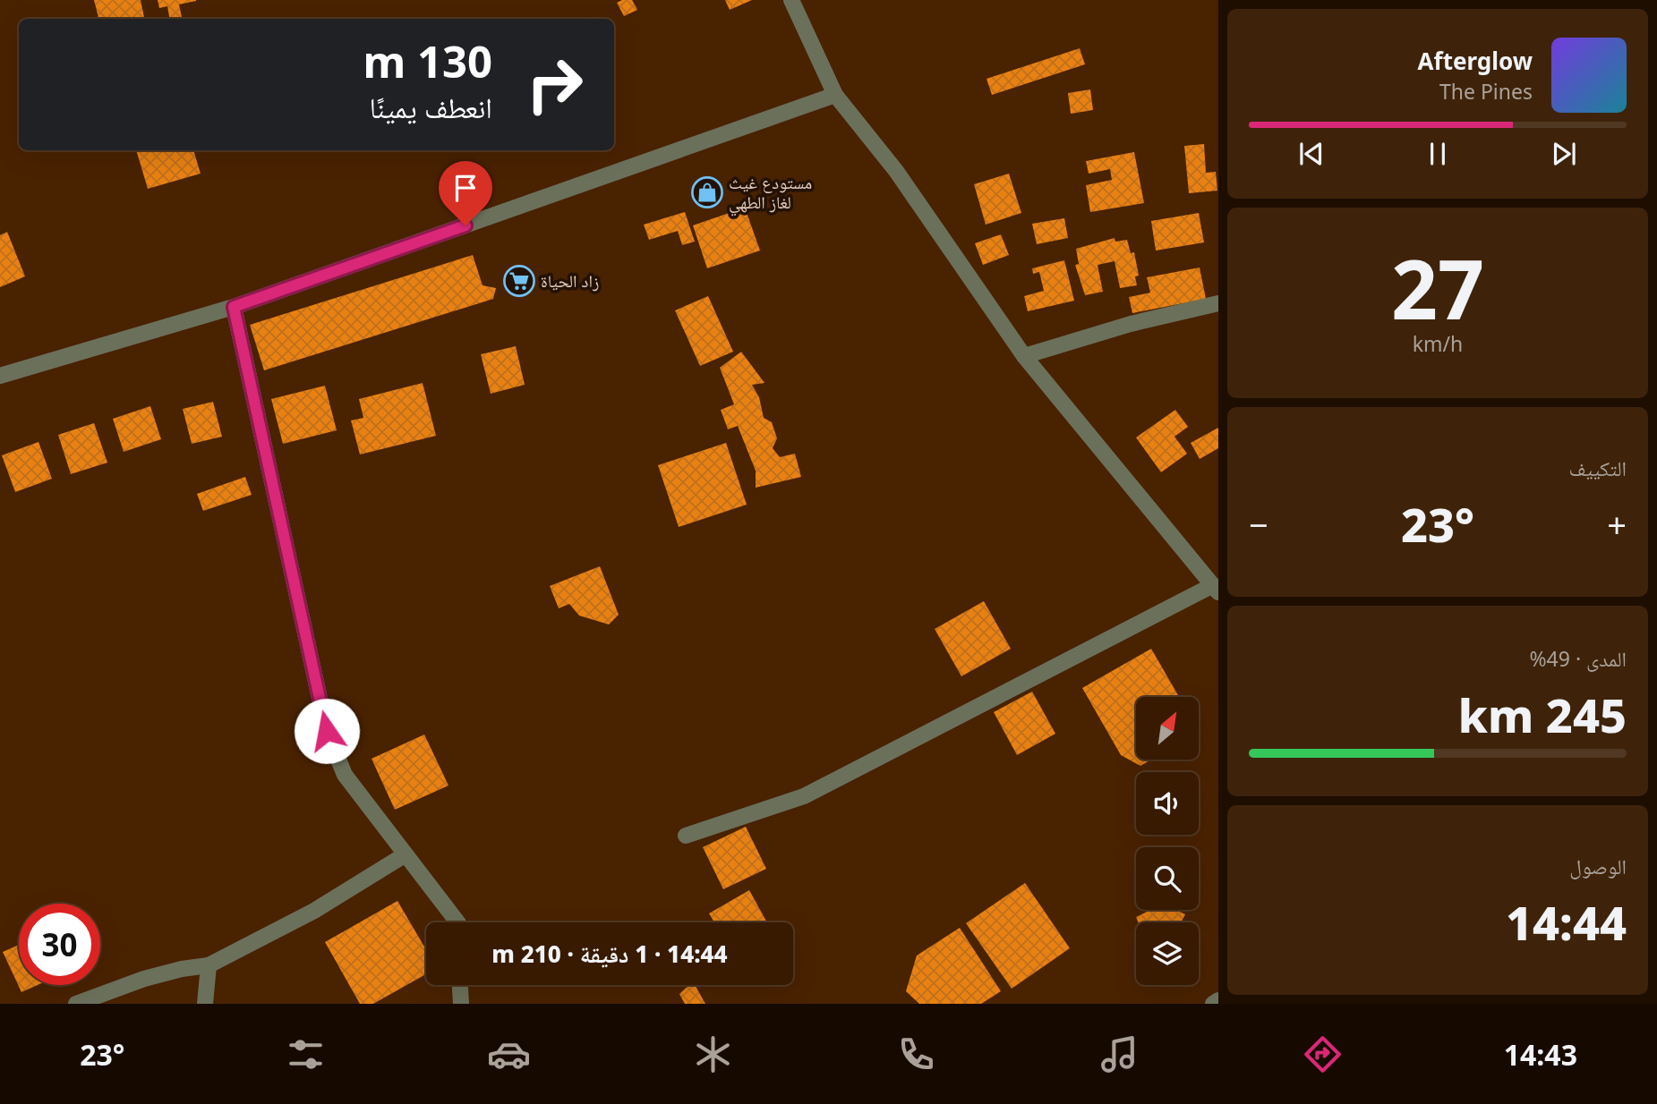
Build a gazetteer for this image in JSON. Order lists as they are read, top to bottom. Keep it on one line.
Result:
{"places":{"shop":["مستودع غيث لغاز الطهي"],"supermarket":["زاد الحياة"]},"north":"top right","page":{"turn":["130 m","انعطف يمينًا"],"song":["Afterglow","The Pines"],"tile":[["27","km/h"],"التكييف",["المدى · 49%","245 km"],["الوصول","14:44"]],"heat":["−","23°","+"],"limit":"30","trip":"14:44 · 1 دقيقة · 210 m","tabs":["14:43","23°"]}}
